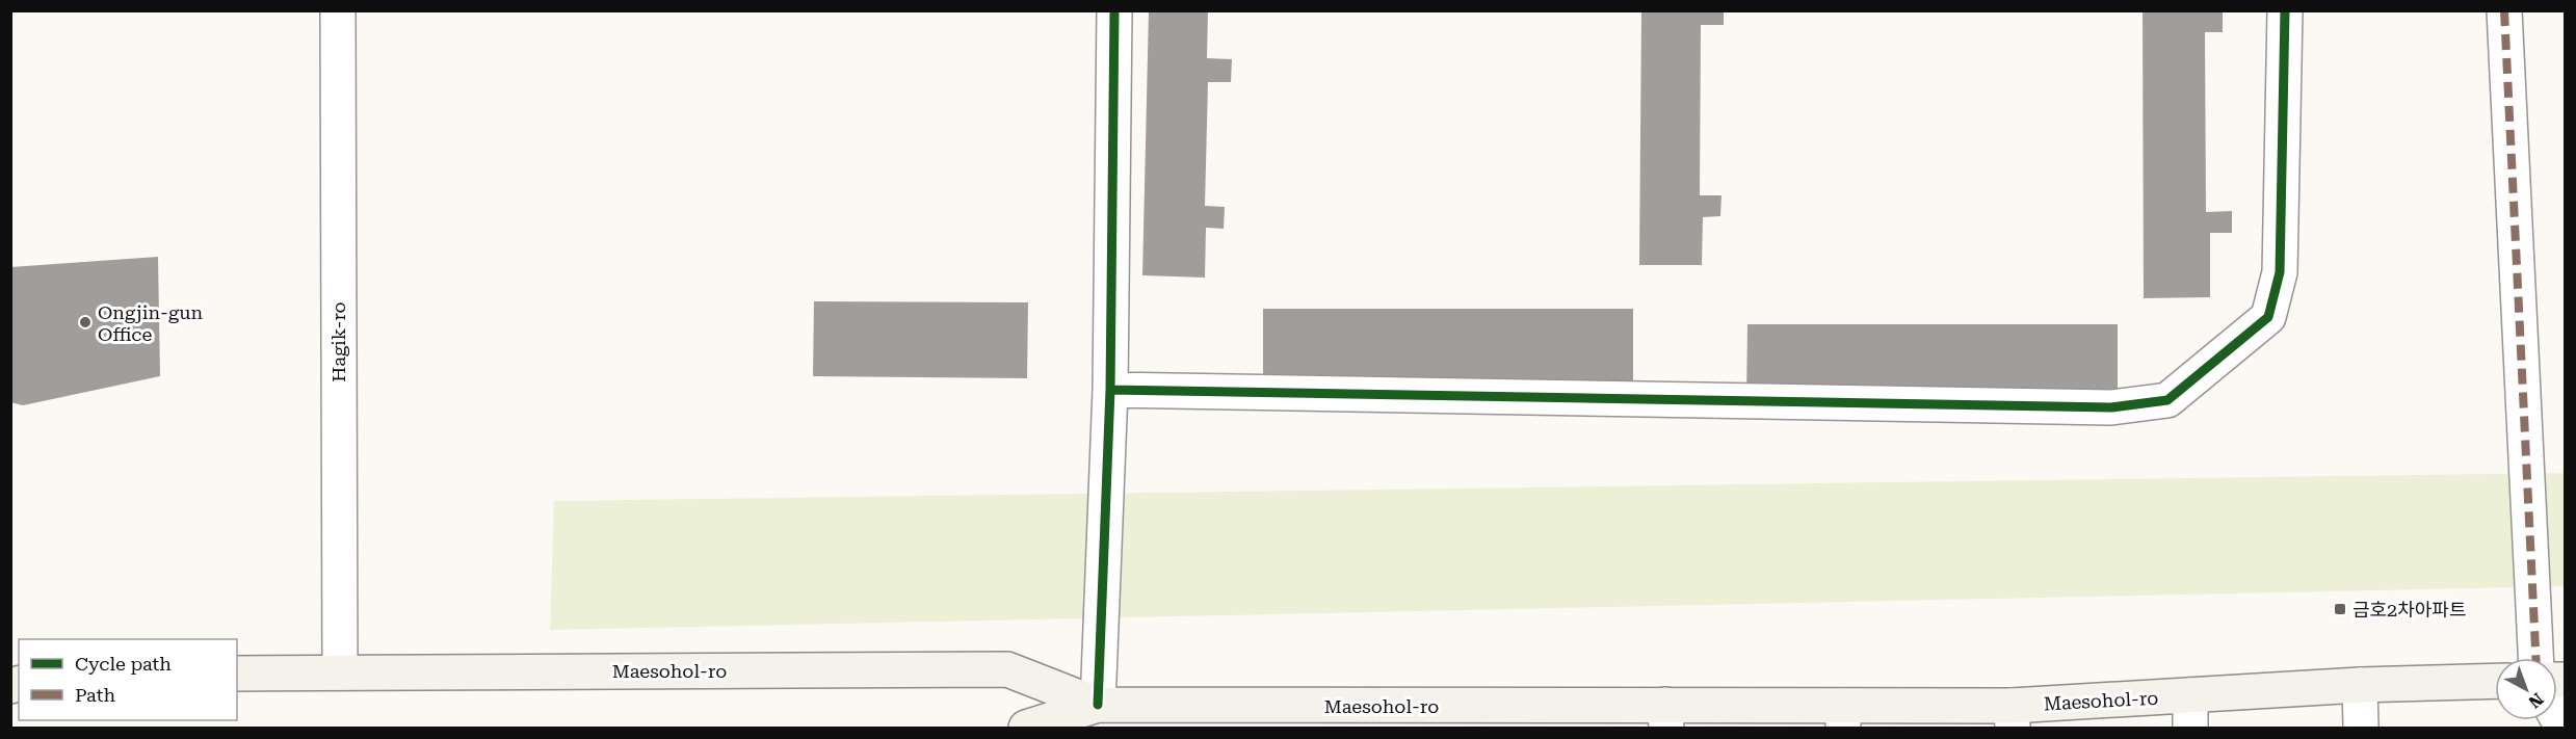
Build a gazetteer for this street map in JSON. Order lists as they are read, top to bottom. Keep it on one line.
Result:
{"streets":{"main road":["Maesohol-ro"],"street":["Hagik-ro"]},"crossings":[["Hagik-ro","Maesohol-ro"]],"places":{"other":["Ongjin-gun Office"],"transit":["금호2차아파트"]},"legend":["Cycle path","Path"],"north":"bottom right"}
